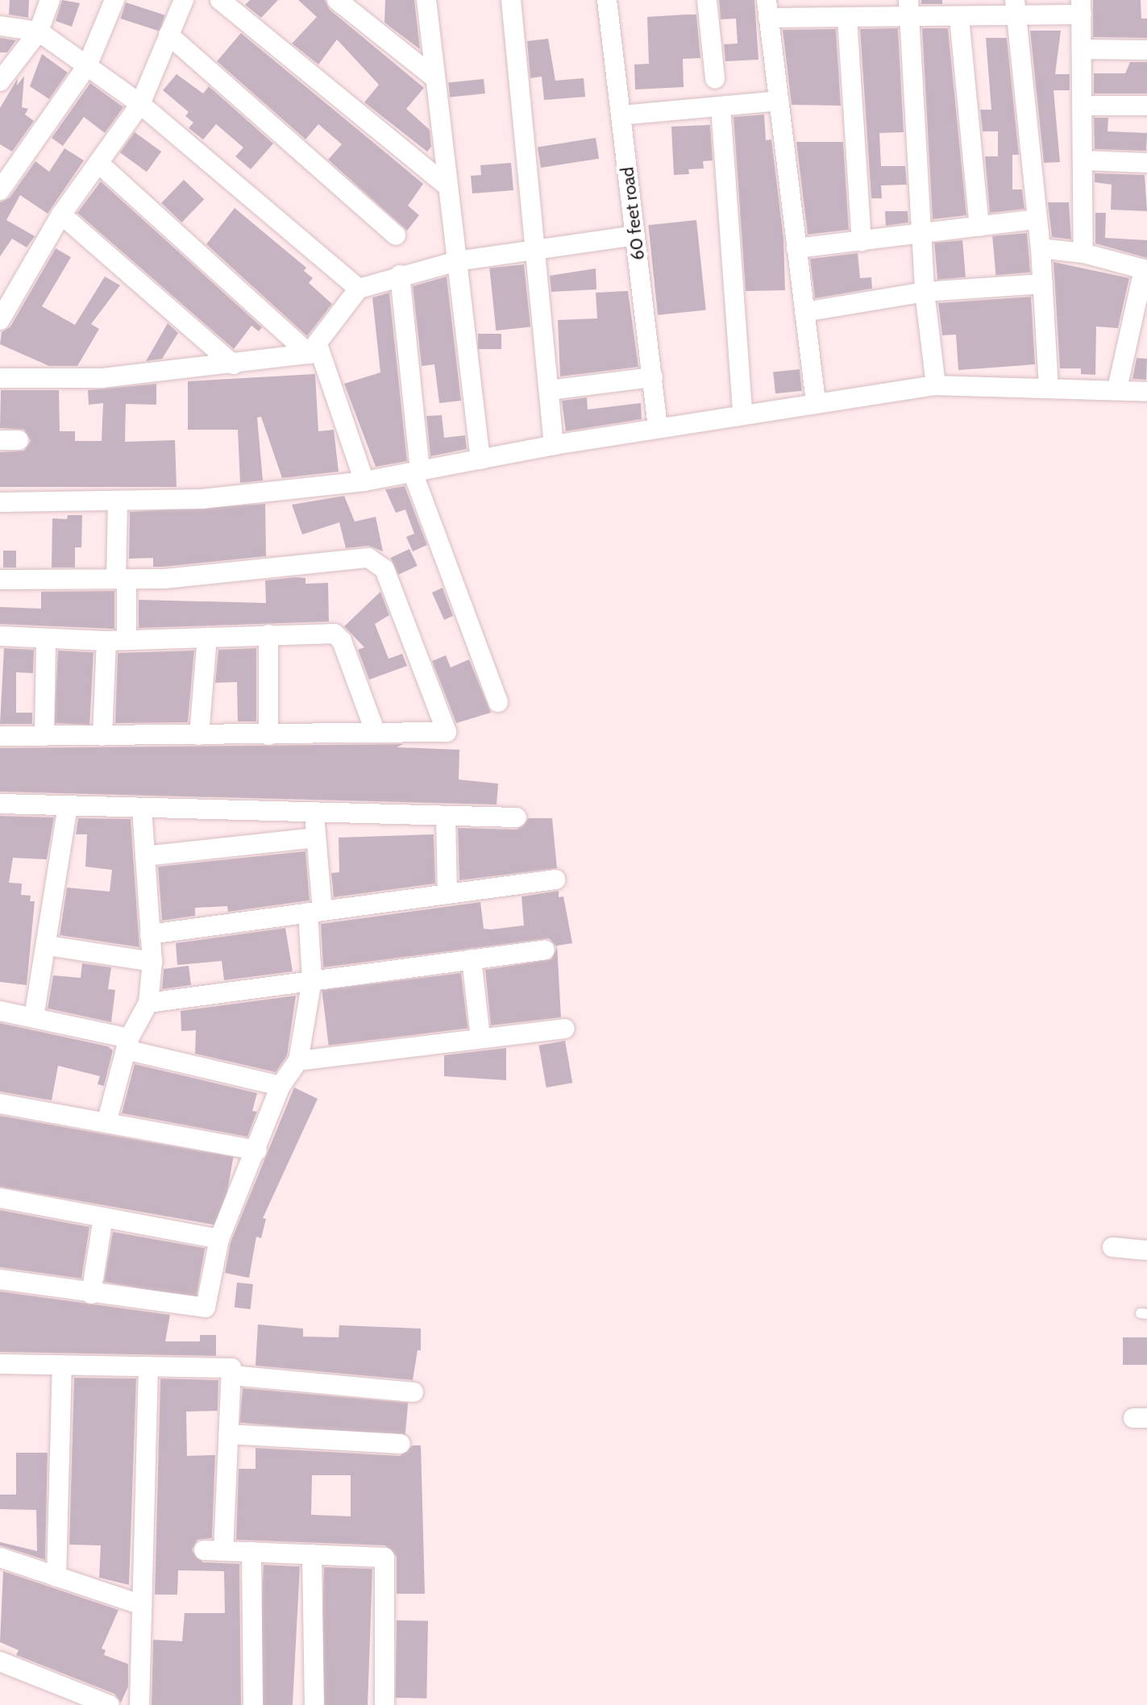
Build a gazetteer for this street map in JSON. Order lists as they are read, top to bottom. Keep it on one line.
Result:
{"streets":{"street":["60 feet road"]}}
